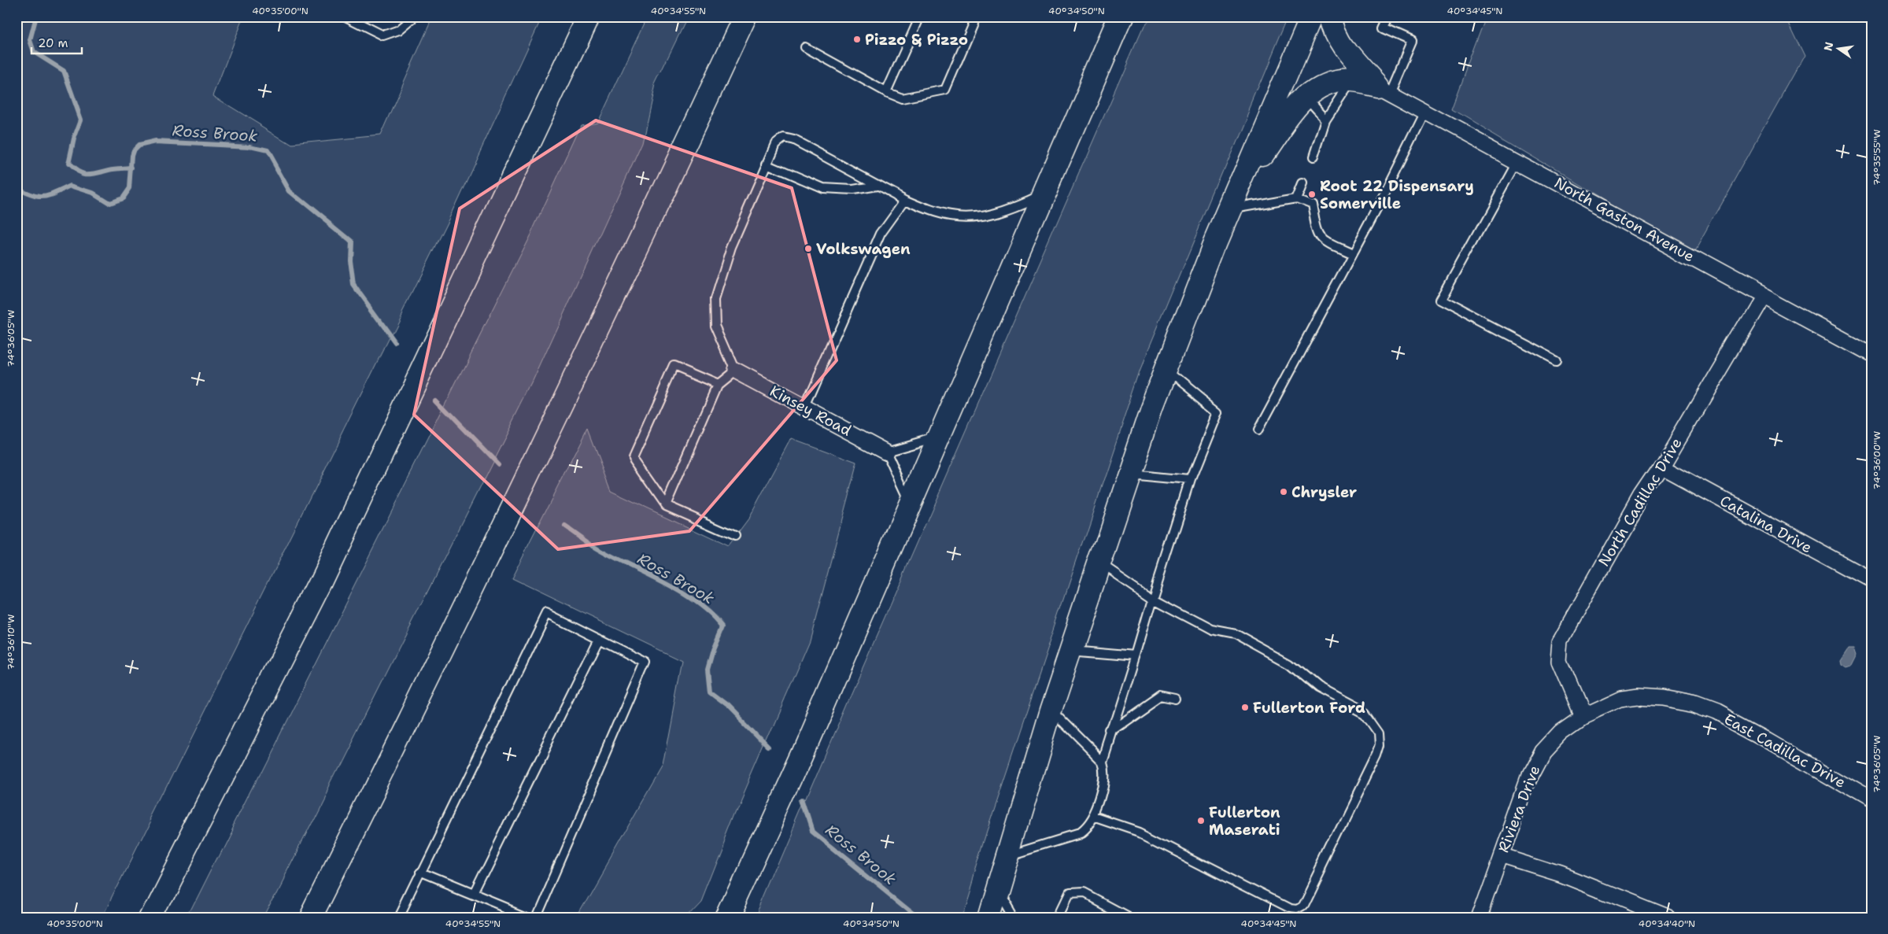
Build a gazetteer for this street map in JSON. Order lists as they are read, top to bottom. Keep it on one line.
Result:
{"streets":{"street":["North Gaston Avenue","Kinsey Road","North Cadillac Drive","Catalina Drive","East Cadillac Drive","Riviera Drive"]},"crossings":[["North Gaston Avenue","North Cadillac Drive"],["North Cadillac Drive","Catalina Drive"],["North Cadillac Drive","East Cadillac Drive"],["North Cadillac Drive","Riviera Drive"],["East Cadillac Drive","Riviera Drive"]],"water":["Ross Brook"],"places":["Pizzo & Pizzo","Root 22 Dispensary Somerville","Volkswagen","Chrysler","Fullerton Ford","Fullerton Maserati"],"scale_bar":"20 m","north":"left","coordinates":["40°35'00\"N","40°34'55\"N","40°34'50\"N","40°34'45\"N","74°35'55\"W","74°36'05\"W","74°36'00\"W","74°36'10\"W","40°34'40\"N"]}
